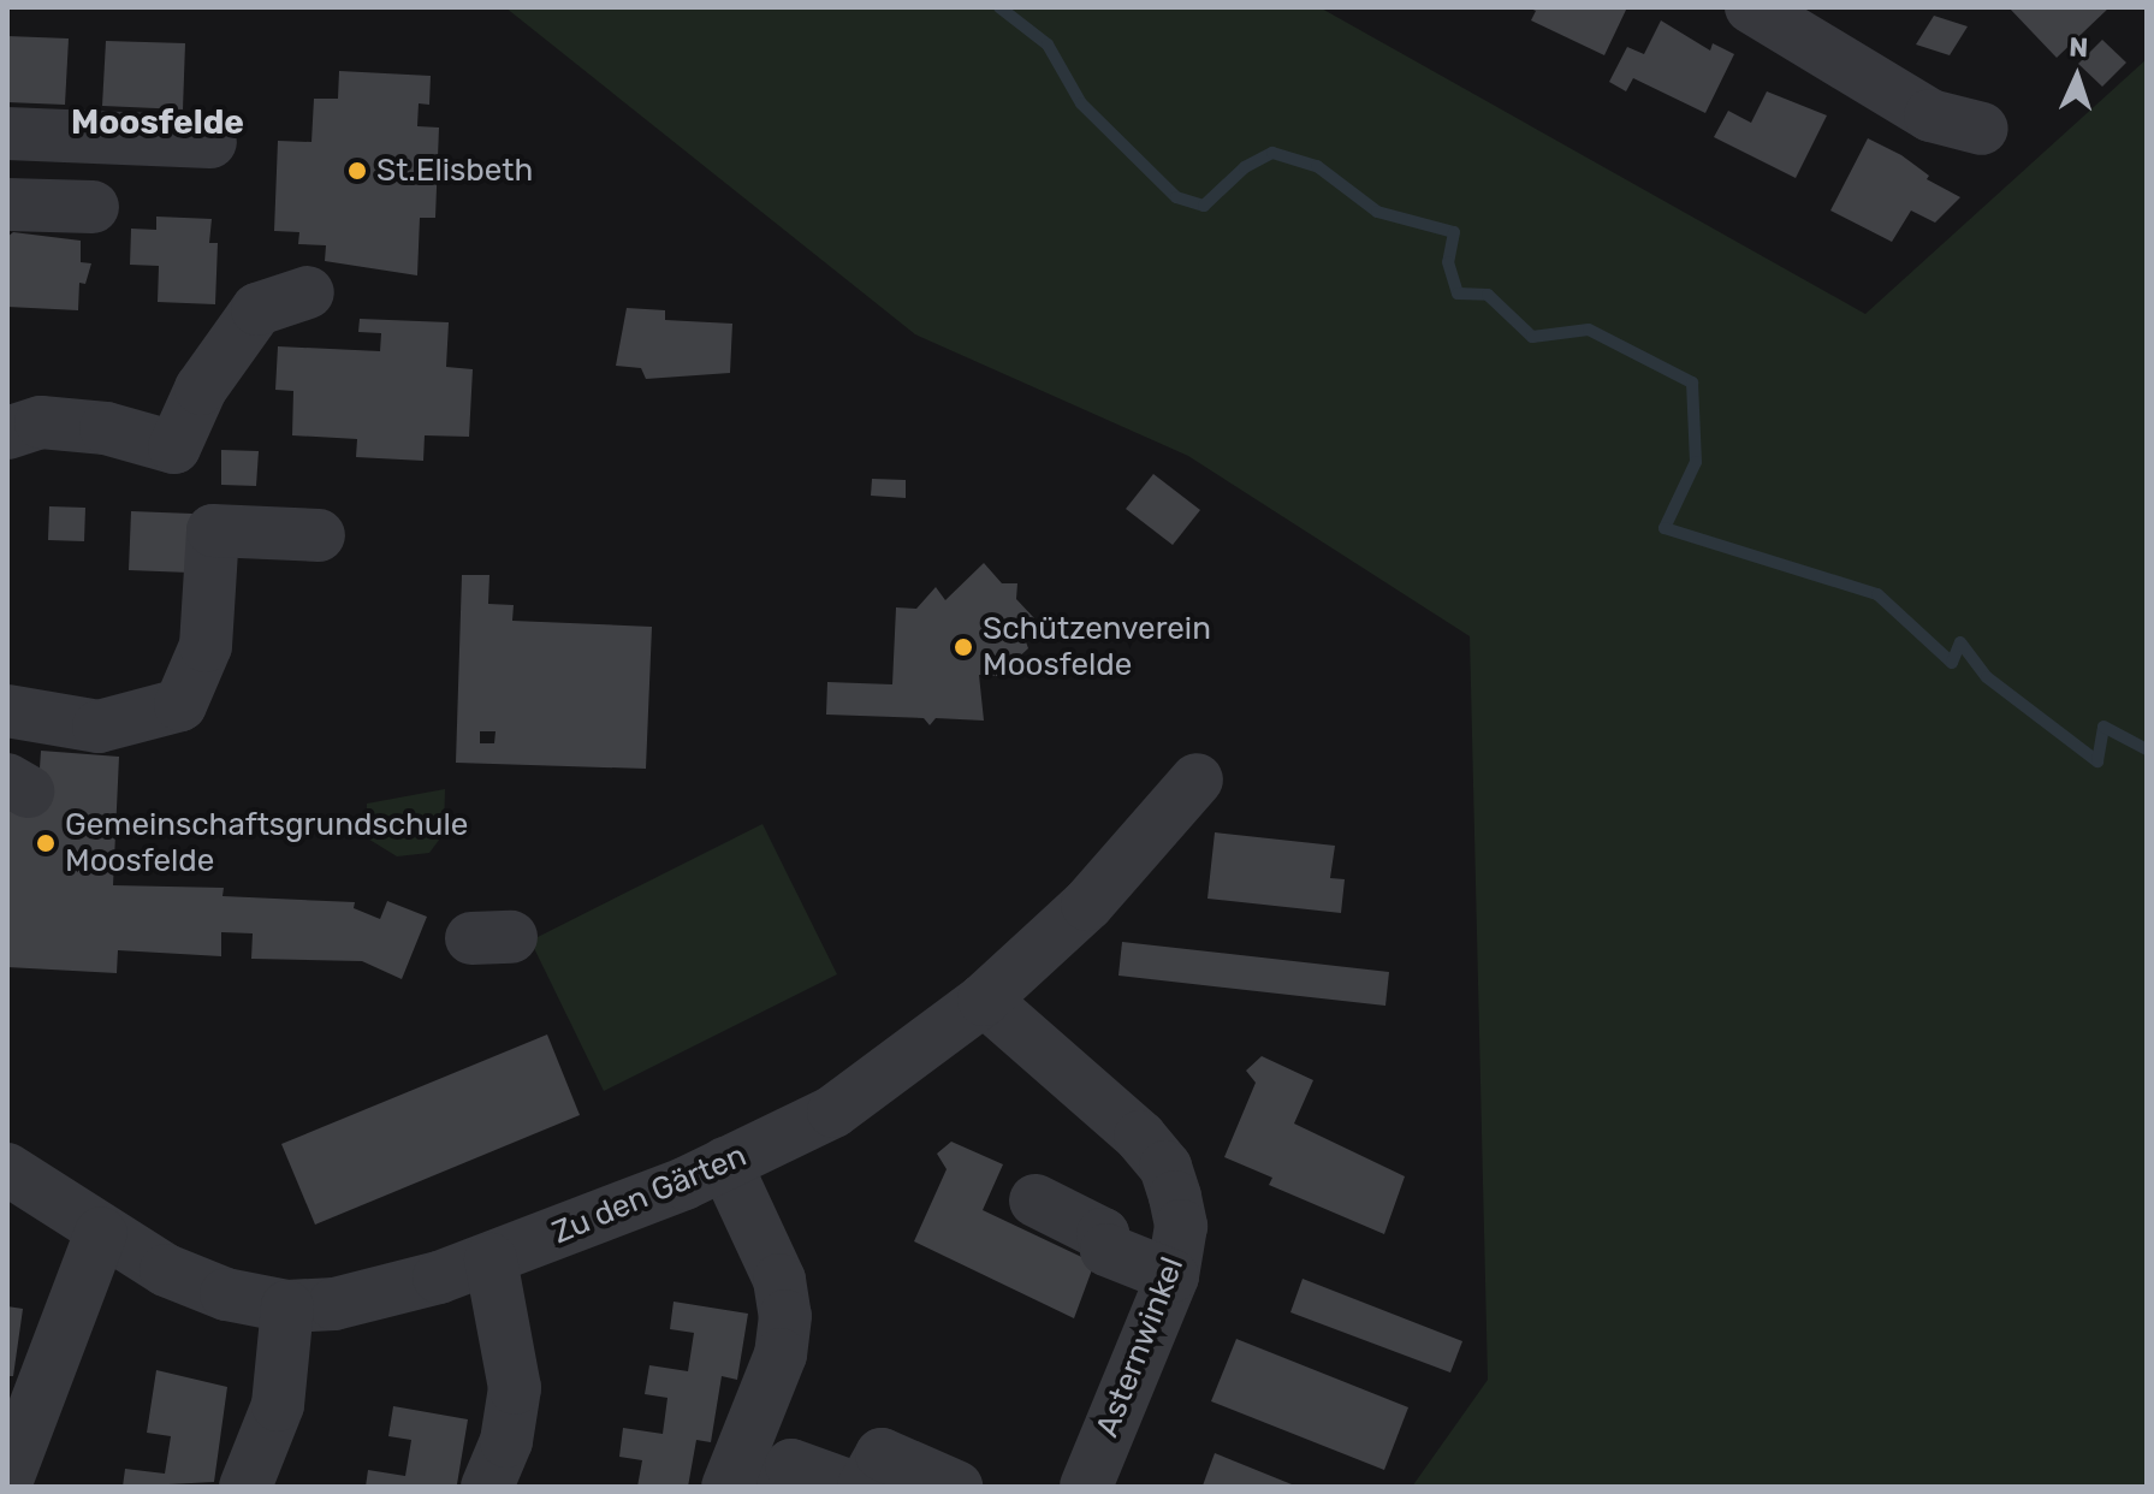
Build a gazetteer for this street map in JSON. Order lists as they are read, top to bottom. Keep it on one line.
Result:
{"streets":{"street":["Zu den Gärten","Asternwinkel"]},"crossings":[["Zu den Gärten","Asternwinkel"]],"districts":["Moosfelde"],"places":["St.Elisbeth","Schützenverein Moosfelde","Gemeinschaftsgrundschule Moosfelde"],"north":"top"}
